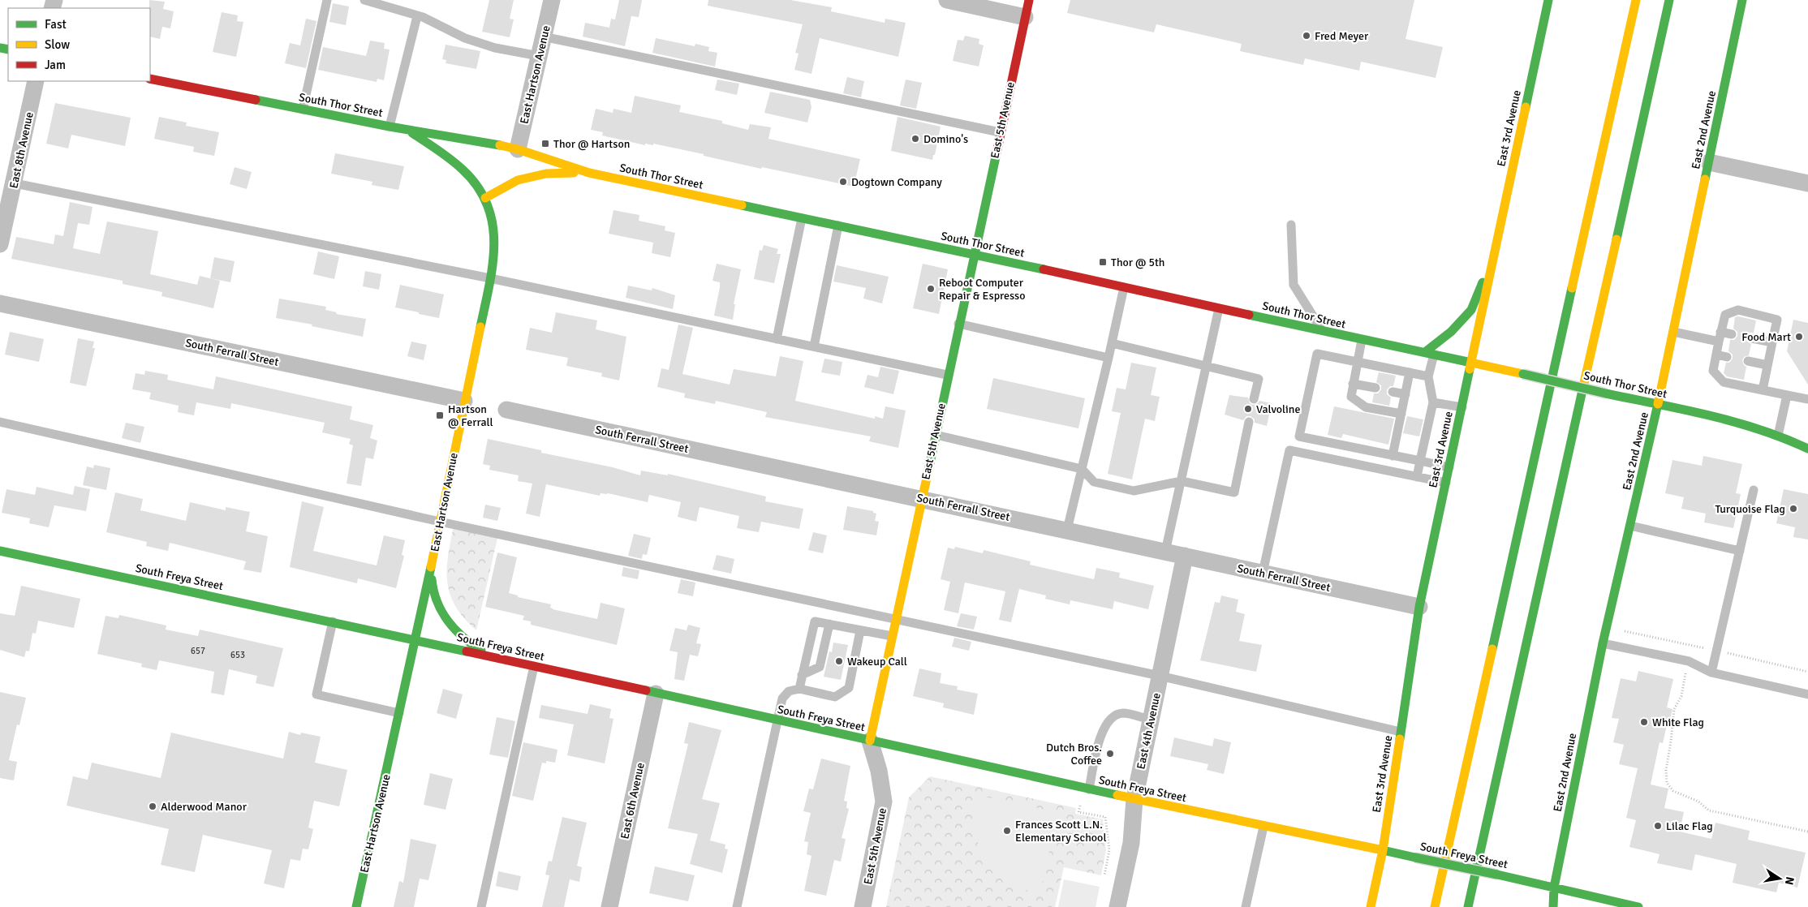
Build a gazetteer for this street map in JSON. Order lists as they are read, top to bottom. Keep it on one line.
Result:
{"streets":{"main road":["East Hartson Avenue","South Thor Street","East 5th Avenue","East 3rd Avenue","East 2nd Avenue","South Freya Street"],"street":["East 8th Avenue","South Ferrall Street","East 4th Avenue","East 6th Avenue"]},"crossings":[["East Hartson Avenue","South Thor Street"],["East Hartson Avenue","South Ferrall Street"],["East Hartson Avenue","South Freya Street"],["South Thor Street","East 5th Avenue"],["South Thor Street","East 3rd Avenue"],["South Thor Street","East 2nd Avenue"],["East 5th Avenue","South Ferrall Street"],["East 5th Avenue","South Freya Street"],["East 3rd Avenue","South Ferrall Street"],["East 3rd Avenue","South Freya Street"],["East 2nd Avenue","South Freya Street"],["South Ferrall Street","East 4th Avenue"],["South Freya Street","East 4th Avenue"],["South Freya Street","East 6th Avenue"]],"places":{"other":["Fred Meyer","Domino's","Dogtown Company","Reboot Computer Repair & Espresso","Food Mart","Valvoline","Turquoise Flag","Wakeup Call","White Flag","Dutch Bros. Coffee","Alderwood Manor","Lilac Flag","Frances Scott L.N. Elementary School"],"transit":["Thor @ Hartson","Thor @ 5th","Hartson @ Ferrall"]},"house_numbers":["657","653"],"legend":["Fast","Slow","Jam"],"north":"right"}
